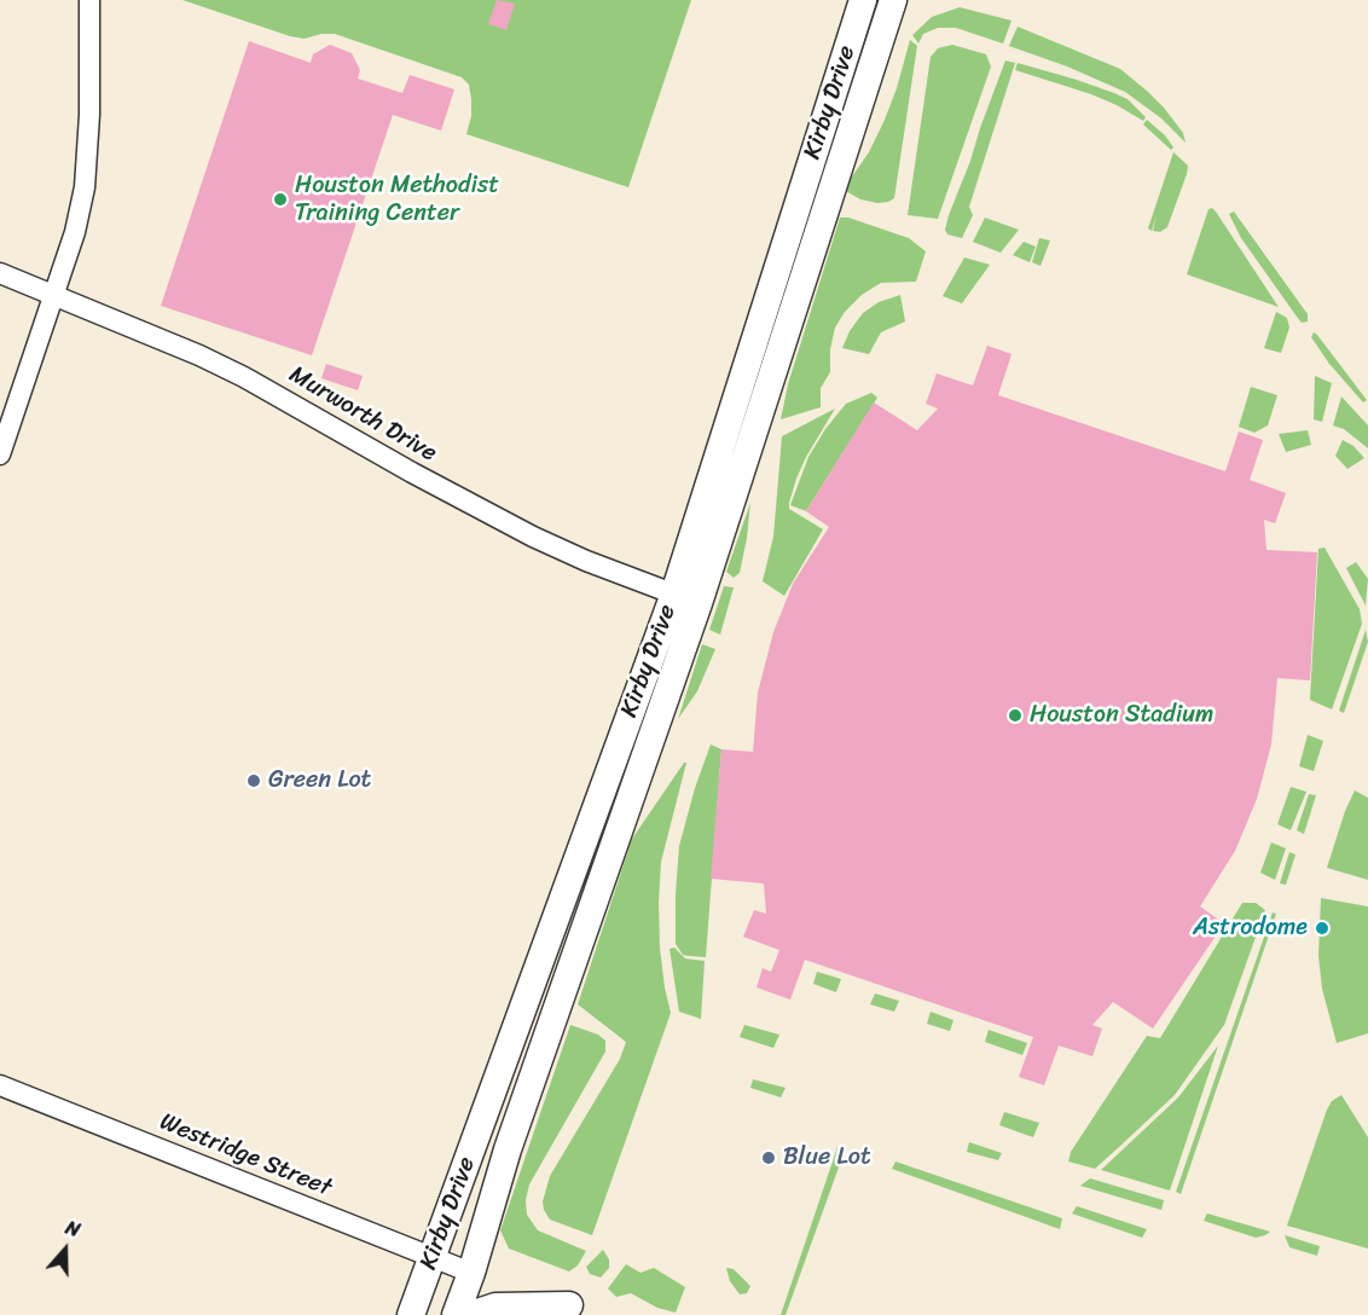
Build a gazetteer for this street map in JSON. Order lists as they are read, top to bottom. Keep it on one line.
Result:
{"streets":{"main road":["Kirby Drive"],"street":["Murworth Drive","Westridge Street"]},"crossings":[["Kirby Drive","Murworth Drive"],["Kirby Drive","Westridge Street"]],"places":["Houston Methodist Training Center","Houston Stadium","Green Lot","Astrodome","Blue Lot"],"north":"top"}
